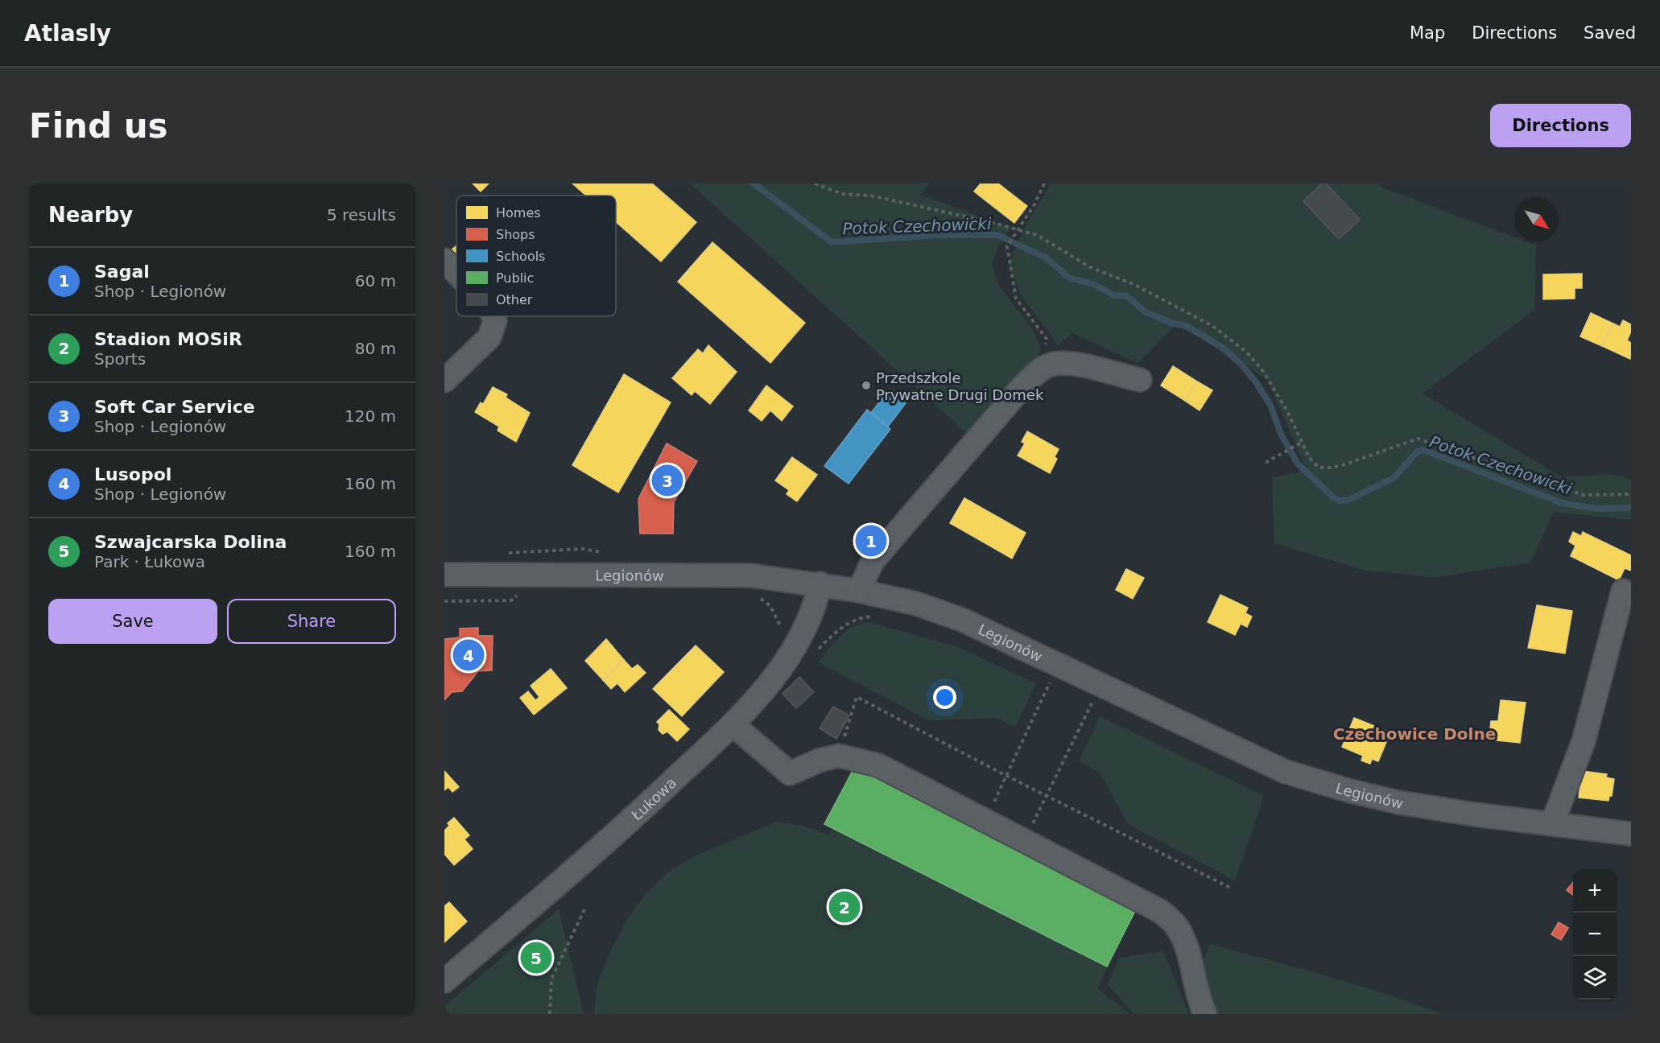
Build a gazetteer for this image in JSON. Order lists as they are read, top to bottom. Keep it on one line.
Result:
{"streets":{"street":["Legionów","Łukowa"]},"crossings":[["Legionów","Łukowa"]],"districts":["Czechowice Dolne"],"water":["Potok Czechowicki"],"places":["Przedszkole Prywatne Drugi Domek"],"legend":["Homes","Shops","Schools","Public","Other"],"north":"bottom right","page":{"header":"Atlasly","nav":["Map","Directions","Saved"],"buttons":["Directions",["Save","Share"]],"title":"Find us","heading":["Nearby","5 results"],"list":[{"mark":"1","name":"Sagal","note":"Shop · Legionów","value":"60 m"},{"mark":"2","name":"Stadion MOSiR","note":"Sports","value":"80 m"},{"mark":"3","name":"Soft Car Service","note":"Shop · Legionów","value":"120 m"},{"mark":"4","name":"Lusopol","note":"Shop · Legionów","value":"160 m"},{"mark":"5","name":"Szwajcarska Dolina","note":"Park · Łukowa","value":"160 m"}],"pins":["3","1","4","2","5"],"map_buttons":["+","−"]}}
